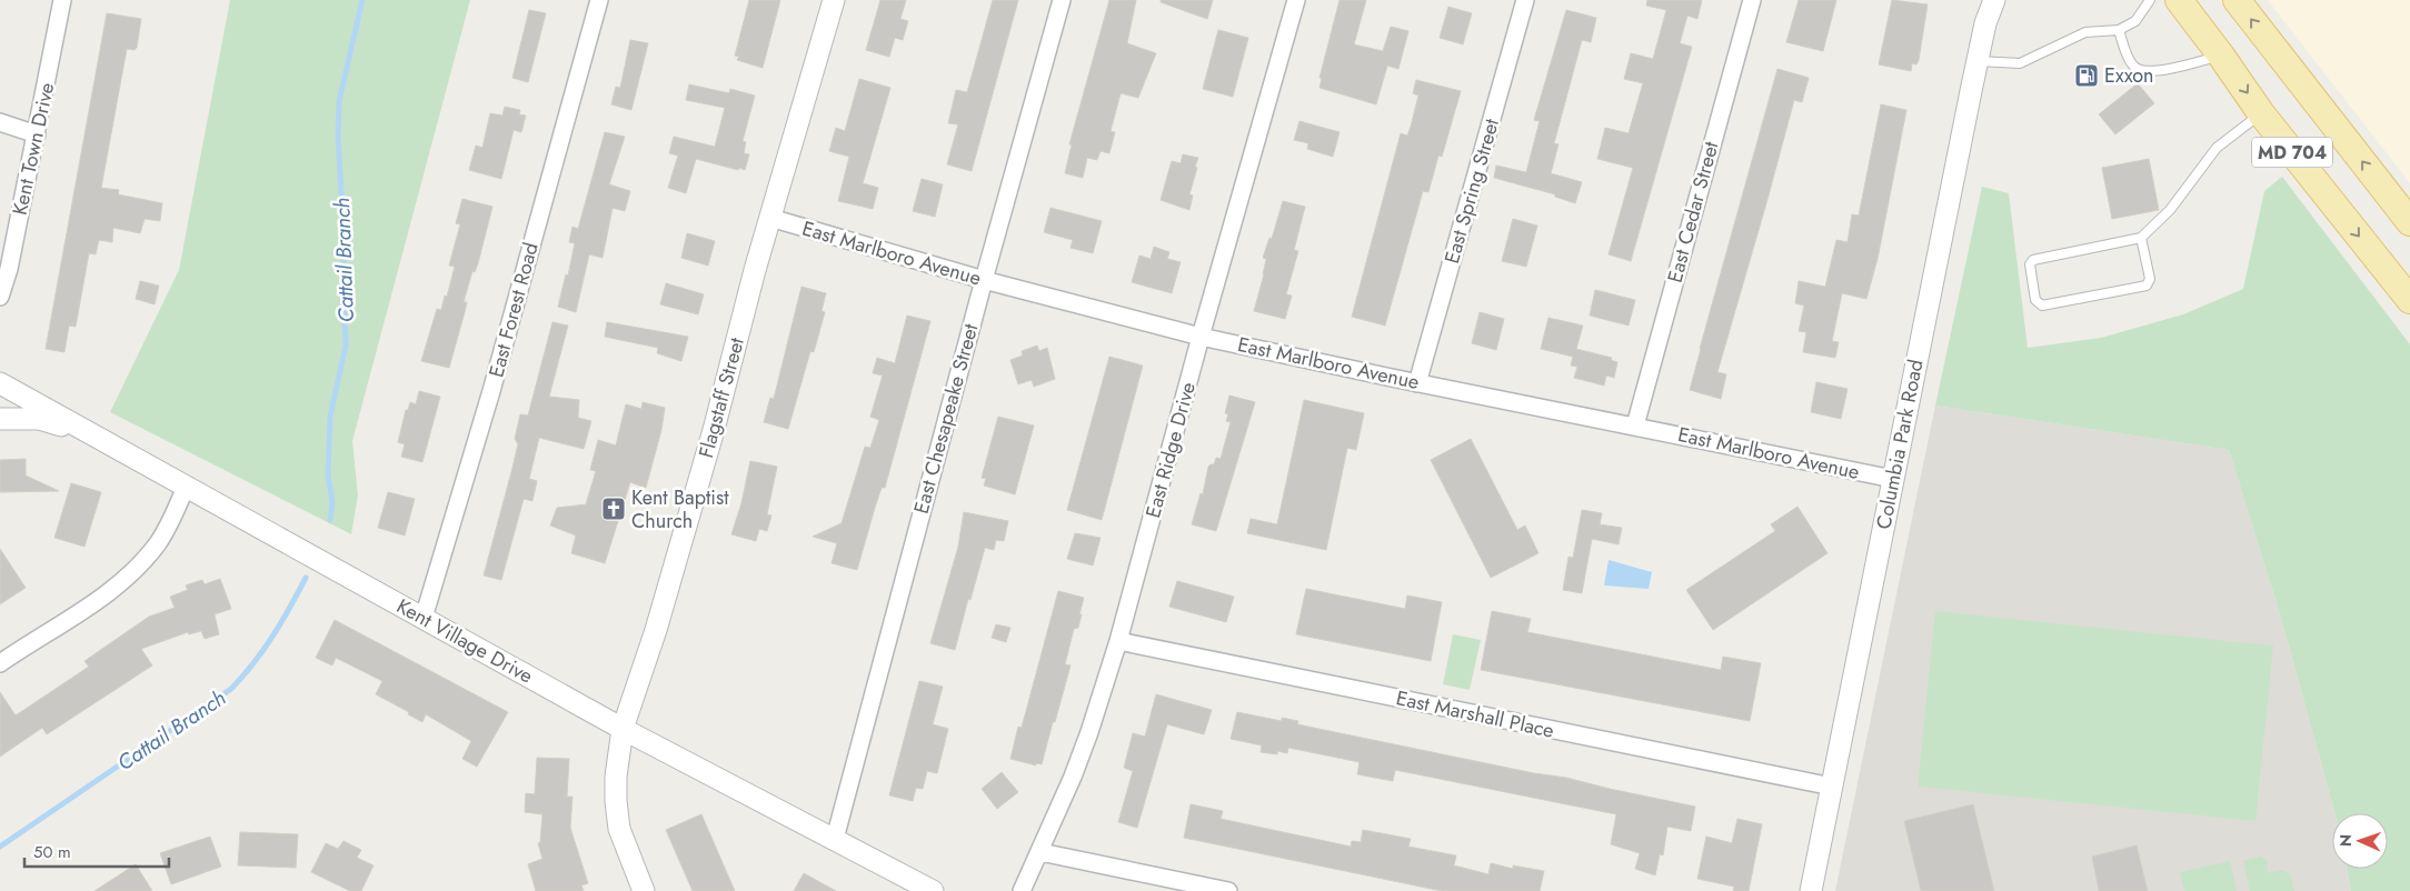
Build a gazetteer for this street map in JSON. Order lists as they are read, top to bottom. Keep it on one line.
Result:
{"streets":{"main road":["MD 704"],"street":["Kent Town Drive","East Spring Street","East Cedar Street","East Marlboro Avenue","East Forest Road","Flagstaff Street","East Chesapeake Street","Columbia Park Road","East Ridge Drive","Kent Village Drive","East Marshall Place"]},"crossings":[["East Spring Street","East Marlboro Avenue"],["East Cedar Street","East Marlboro Avenue"],["East Marlboro Avenue","Flagstaff Street"],["East Marlboro Avenue","East Chesapeake Street"],["East Marlboro Avenue","Columbia Park Road"],["East Marlboro Avenue","East Ridge Drive"],["East Forest Road","Kent Village Drive"],["Flagstaff Street","Kent Village Drive"],["East Chesapeake Street","Kent Village Drive"],["Columbia Park Road","East Marshall Place"],["East Ridge Drive","East Marshall Place"]],"water":["Cattail Branch"],"places":{"fuel station":["Exxon"],"church":["Kent Baptist Church"]},"scale_bar":"50 m","north":"left"}
